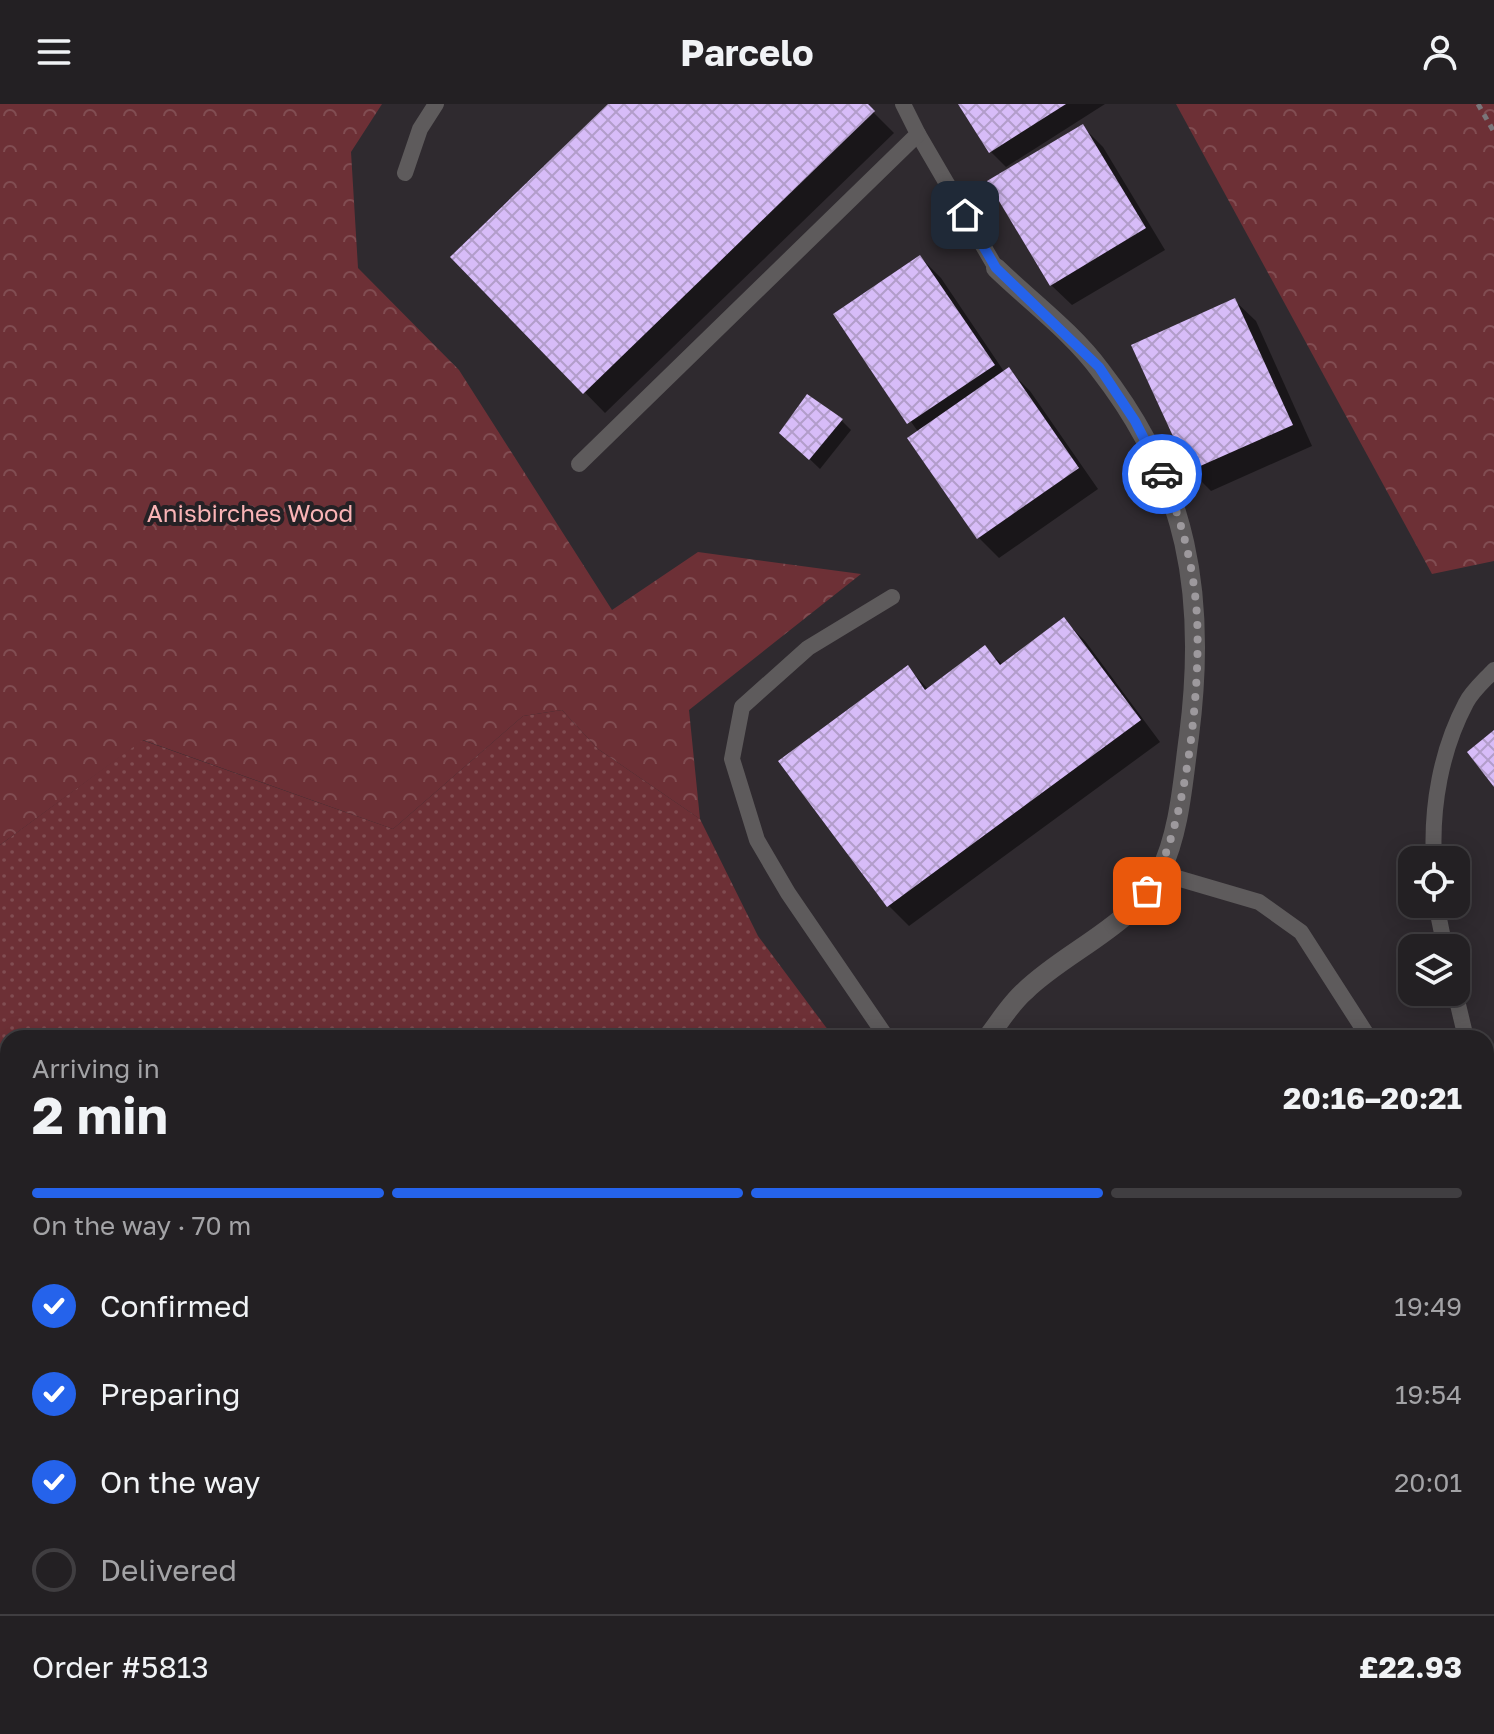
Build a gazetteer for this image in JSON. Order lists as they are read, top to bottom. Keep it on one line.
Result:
{"parks":["Anisbirches Wood"],"page":{"header":"Parcelo","heading":["2 min","Arriving in","20:16–20:21"],"panel":["Order #5813","£22.93"],"bar":"On the way · 70 m","list":[["Confirmed","19:49"],["Preparing","19:54"],["On the way","20:01"],"Delivered"]}}
